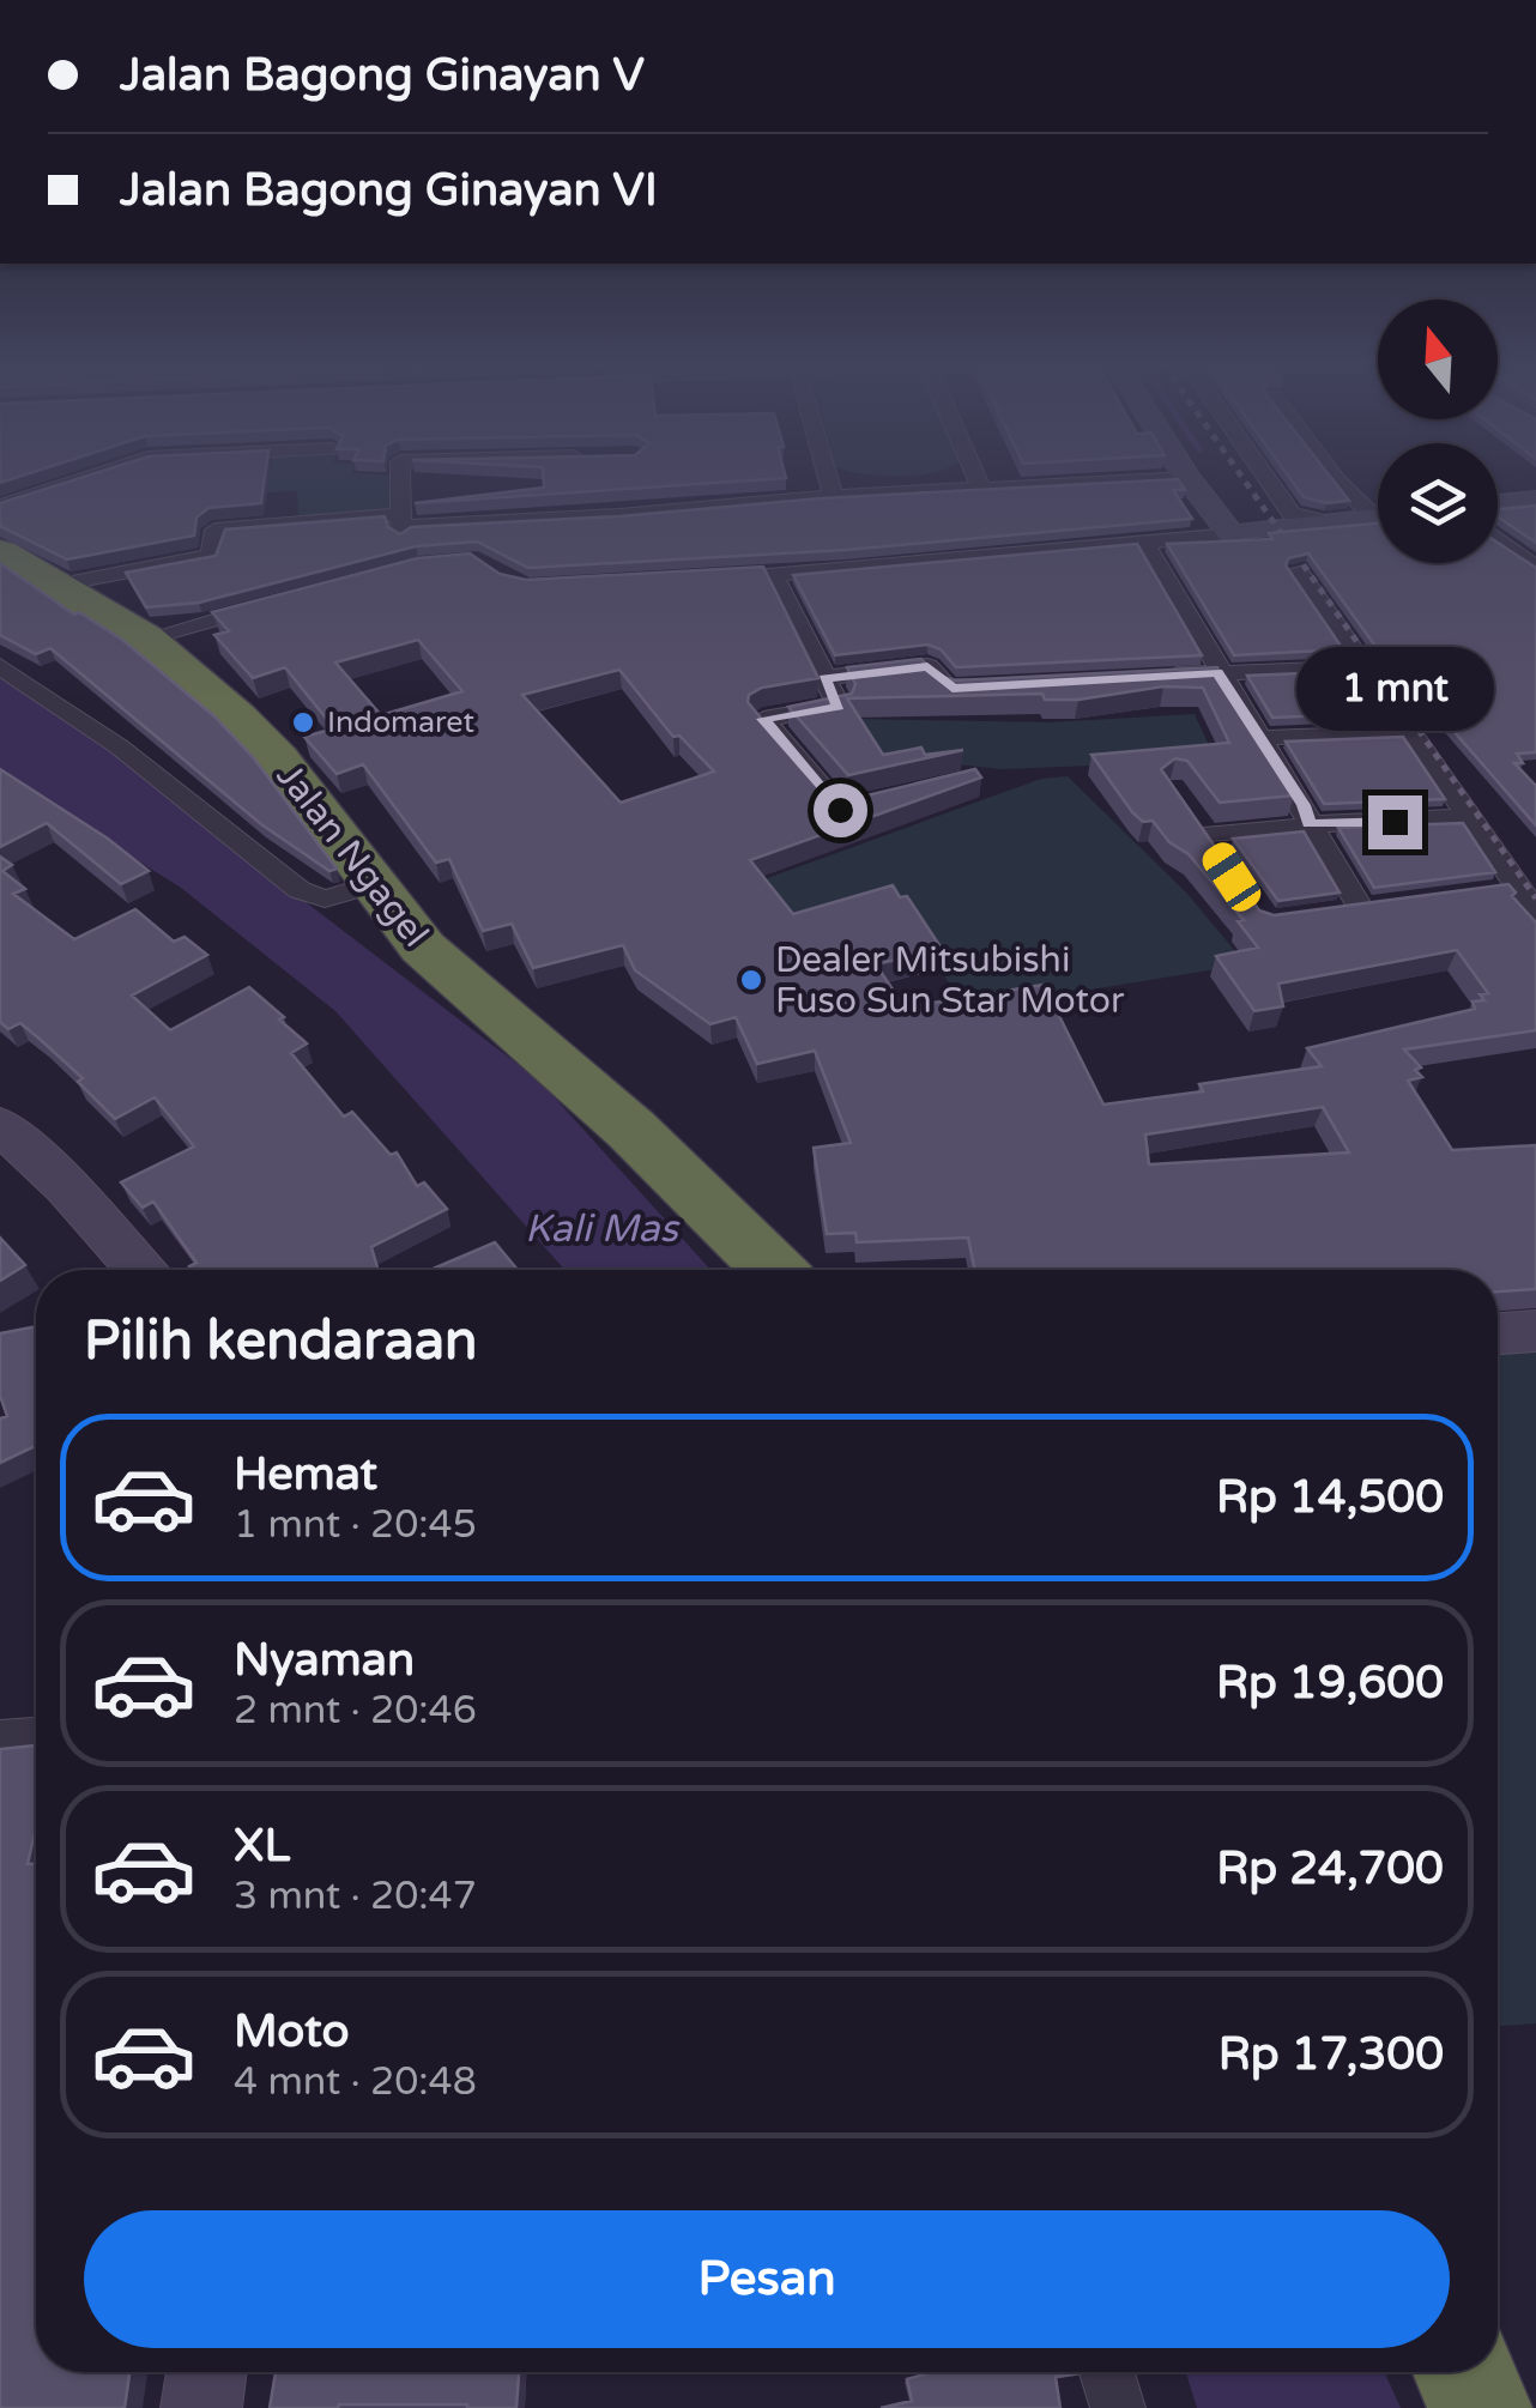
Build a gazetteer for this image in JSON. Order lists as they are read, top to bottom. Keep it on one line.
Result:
{"streets":{"highway":["Jalan Ngagel"]},"water":["Kali Mas"],"places":["Indomaret","Dealer Mitsubishi Fuso Sun Star Motor"],"north":"top","page":{"banner":["Jalan Bagong Ginayan V","Jalan Bagong Ginayan VI"],"bubble":"1 mnt","heading":"Pilih kendaraan","list":[{"name":"Hemat","note":"1 mnt · 20:45","value":"Rp 14,500"},{"name":"Nyaman","note":"2 mnt · 20:46","value":"Rp 19,600"},{"name":"XL","note":"3 mnt · 20:47","value":"Rp 24,700"},{"name":"Moto","note":"4 mnt · 20:48","value":"Rp 17,300"}],"buttons":"Pesan"}}
